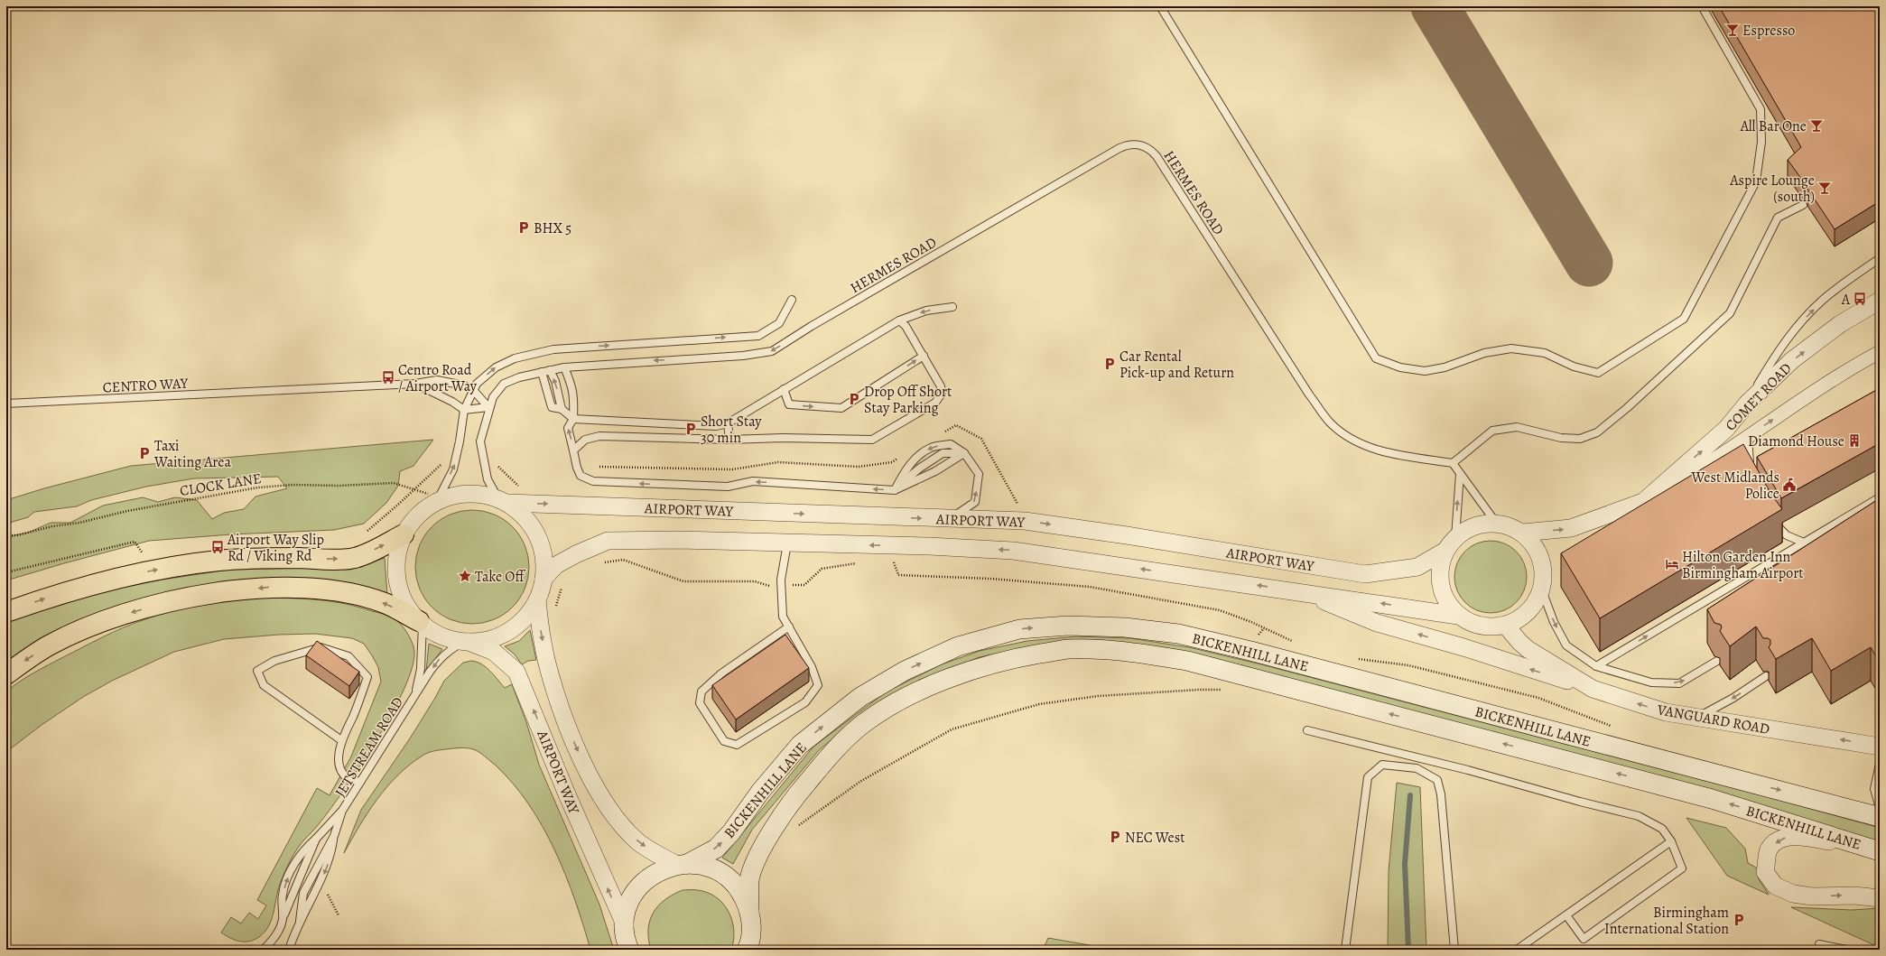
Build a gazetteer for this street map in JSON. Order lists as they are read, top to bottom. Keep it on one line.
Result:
{"streets":{"main road":["BICKENHILL LANE"],"street":["COMET ROAD","AIRPORT WAY","VANGUARD ROAD"],"lane":["HERMES ROAD","CENTRO WAY","JETSTREAM ROAD"],"path":["CLOCK LANE"]},"crossings":[["HERMES ROAD","AIRPORT WAY"],["AIRPORT WAY","BICKENHILL LANE"],["AIRPORT WAY","VANGUARD ROAD"],["AIRPORT WAY","JETSTREAM ROAD"]],"one_way":["HERMES ROAD","VANGUARD ROAD"],"places":{"bar":["Espresso","All Bar One","Aspire Lounge (south)"],"parking":["BHX 5","Car Rental Pick-up and Return","Drop Off Short Stay Parking","Short Stay 30 min","Taxi Waiting Area","NEC West","Birmingham International Station"],"bus stop":["A","Centro Road / Airport Way","Airport Way Slip Rd / Viking Rd"],"building":["Diamond House"],"public building":["West Midlands Police"],"hotel":["Hilton Garden Inn Birmingham Airport"],"place":["Take Off"]}}
